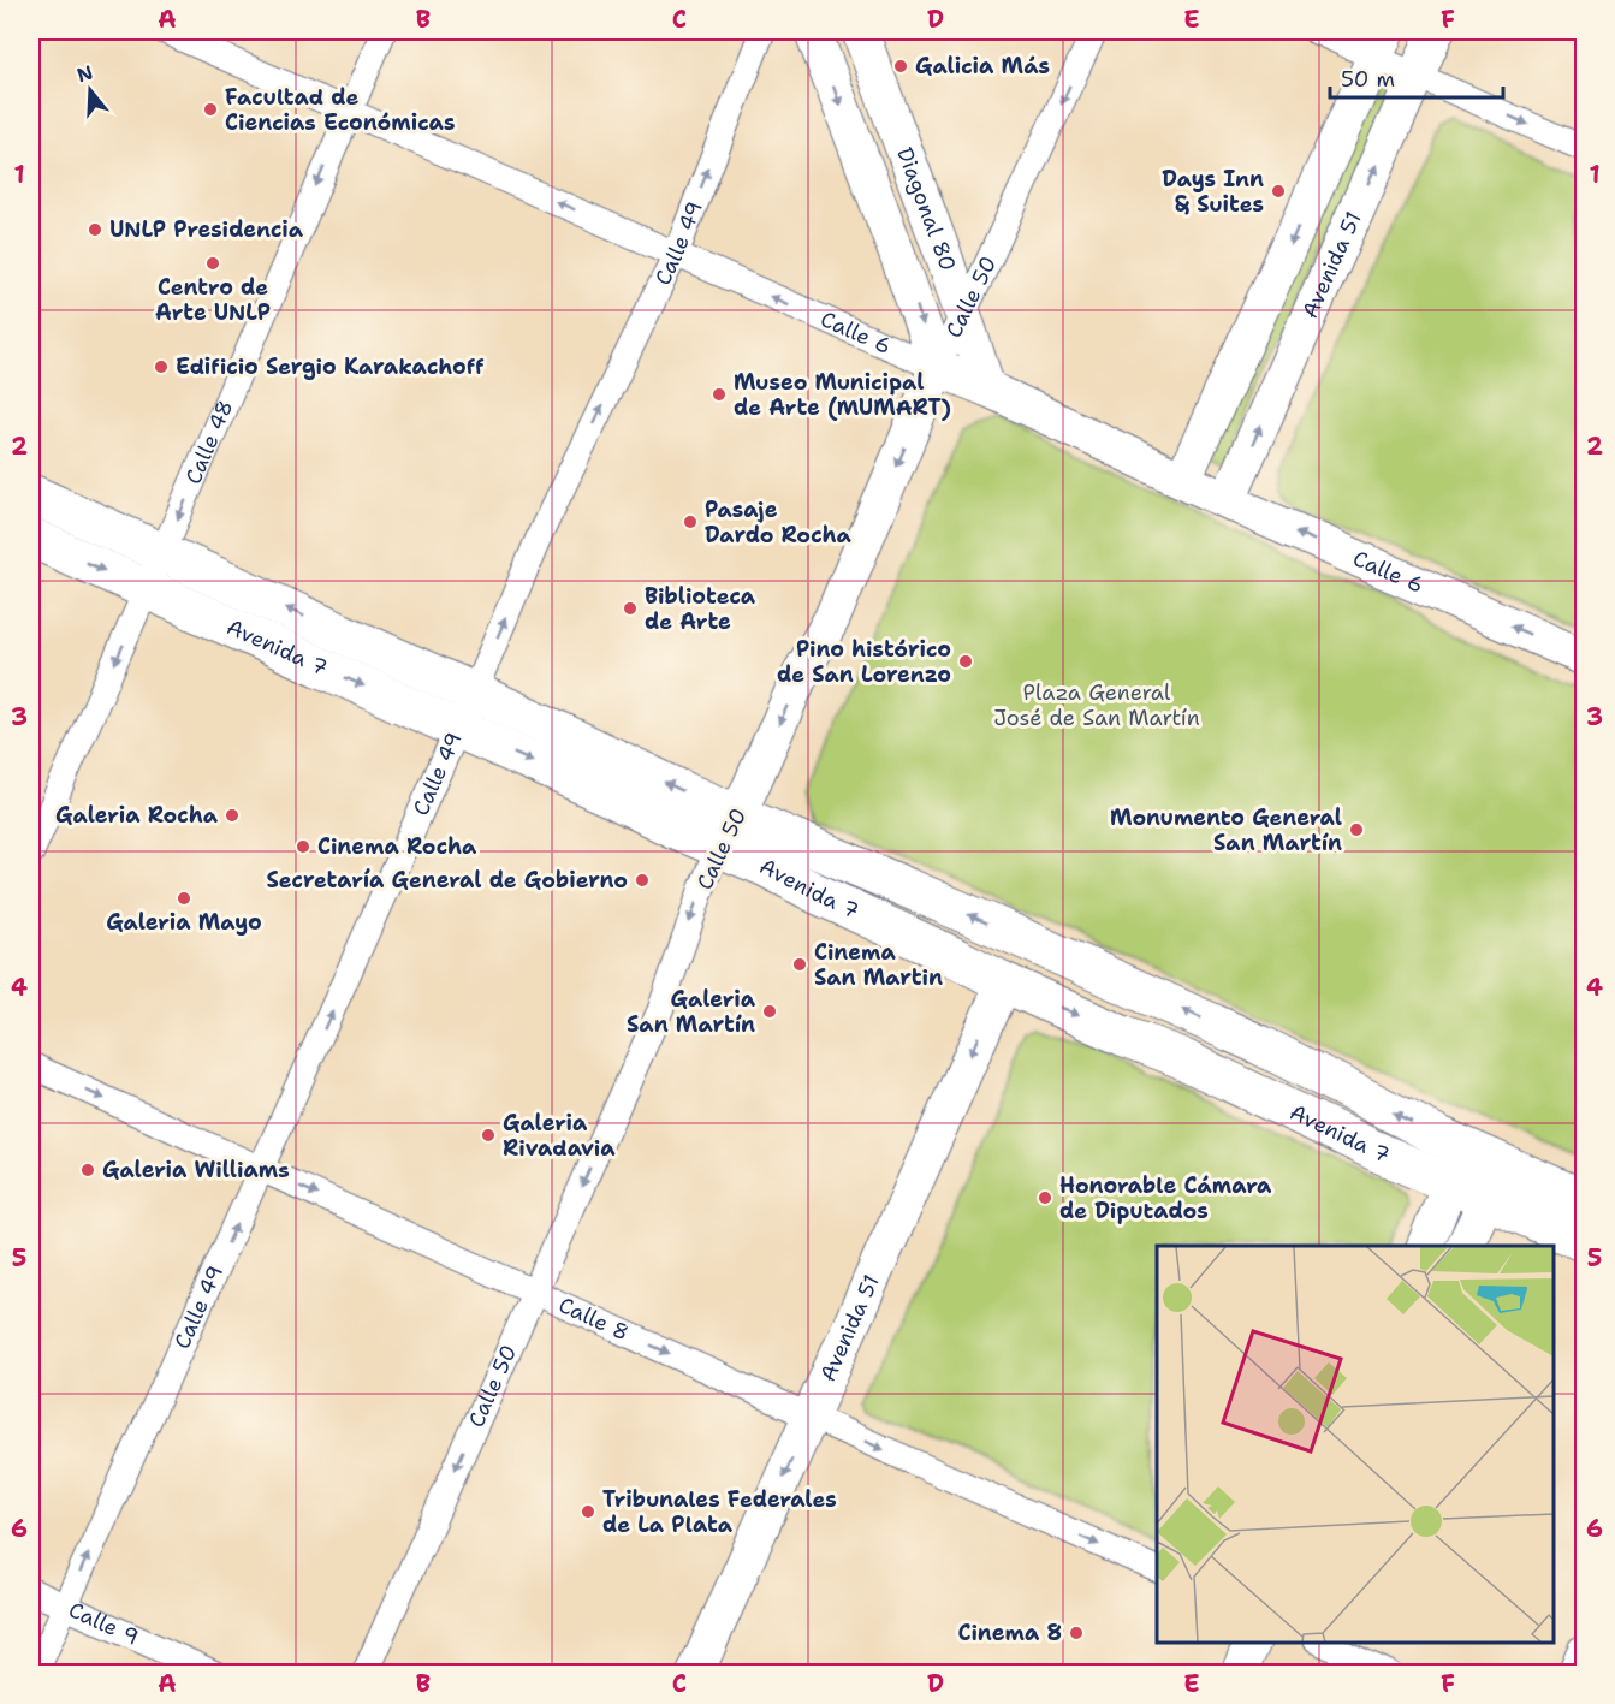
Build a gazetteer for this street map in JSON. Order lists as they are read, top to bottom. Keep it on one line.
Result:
{"streets":{"main road":["Avenida 7"],"street":["Diagonal 80","Calle 49","Avenida 51","Calle 50","Calle 6","Calle 48","Calle 8","Calle 9"]},"crossings":[["Diagonal 80","Calle 50"],["Diagonal 80","Calle 6"],["Calle 49","Calle 6"],["Calle 49","Avenida 7"],["Calle 49","Calle 8"],["Calle 49","Calle 9"],["Avenida 51","Calle 6"],["Avenida 51","Avenida 7"],["Avenida 51","Calle 8"],["Calle 50","Calle 6"],["Calle 50","Avenida 7"],["Calle 50","Calle 8"],["Calle 6","Calle 48"],["Calle 48","Avenida 7"]],"one_way":["Calle 49","Calle 50","Calle 6","Calle 48","Calle 8"],"parks":["Plaza General José de San Martín"],"places":["Galicia Más","Facultad de Ciencias Económicas","Days Inn & Suites","UNLP Presidencia","Centro de Arte UNLP","Edificio Sergio Karakachoff","Museo Municipal de Arte (MUMART)","Pasaje Dardo Rocha","Biblioteca de Arte","Pino histórico de San Lorenzo","Galeria Rocha","Monumento General San Martín","Cinema Rocha","Secretaría General de Gobierno","Galeria Mayo","Cinema San Martin","Galeria San Martín","Galeria Rivadavia","Galeria Williams","Honorable Cámara de Diputados","Tribunales Federales de La Plata","Cinema 8"],"scale_bar":"50 m","north":"top","grid":{"columns":["A","B","C","D","E","F"],"rows":["1","2","3","4","5","6"]}}
